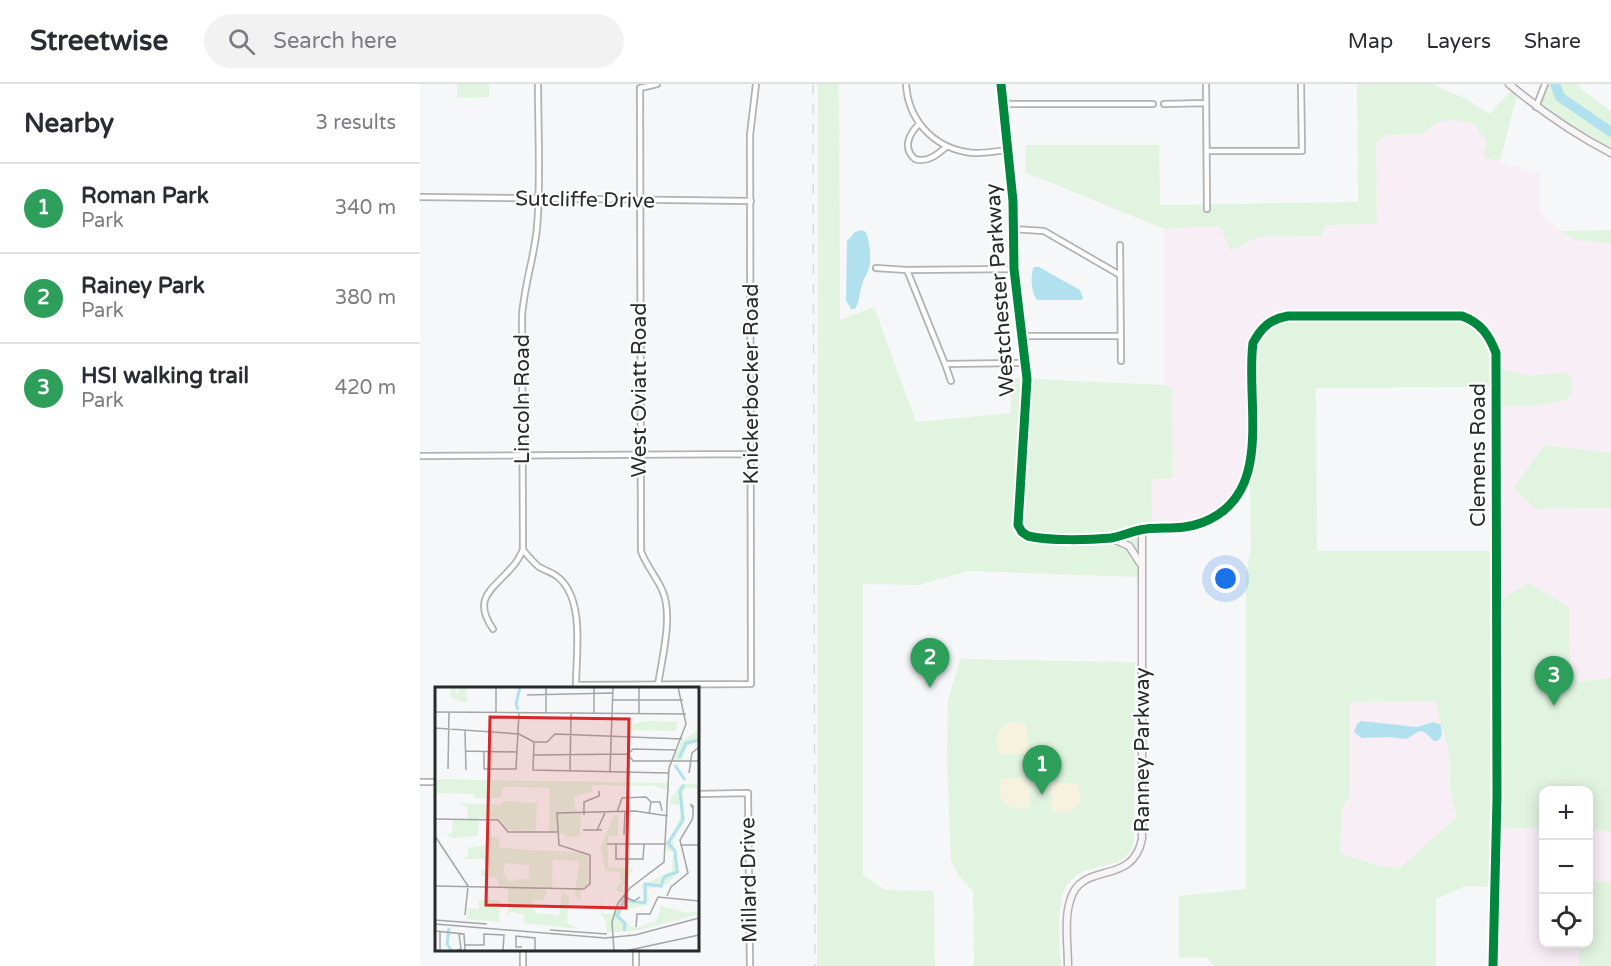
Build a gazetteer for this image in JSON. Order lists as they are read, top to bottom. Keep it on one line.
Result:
{"streets":{"street":["Sutcliffe Drive","Westchester Parkway","Knickerbocker Road","West Oviatt Road","Lincoln Road","Clemens Road","Ranney Parkway","Millard Drive"]},"crossings":[["Sutcliffe Drive","Knickerbocker Road"],["Sutcliffe Drive","West Oviatt Road"],["Sutcliffe Drive","Lincoln Road"],["Westchester Parkway","Clemens Road"],["Westchester Parkway","Ranney Parkway"],["Knickerbocker Road","West Oviatt Road"]],"page":{"header":"Streetwise","search":"Search here","nav":["Map","Layers","Share"],"heading":["Nearby","3 results"],"list":[{"mark":"1","name":"Roman Park","note":"Park","value":"340 m"},{"mark":"2","name":"Rainey Park","note":"Park","value":"380 m"},{"mark":"3","name":"HSI walking trail","note":"Park","value":"420 m"}],"pins":["2","3","1"],"map_buttons":["+","−"]}}
